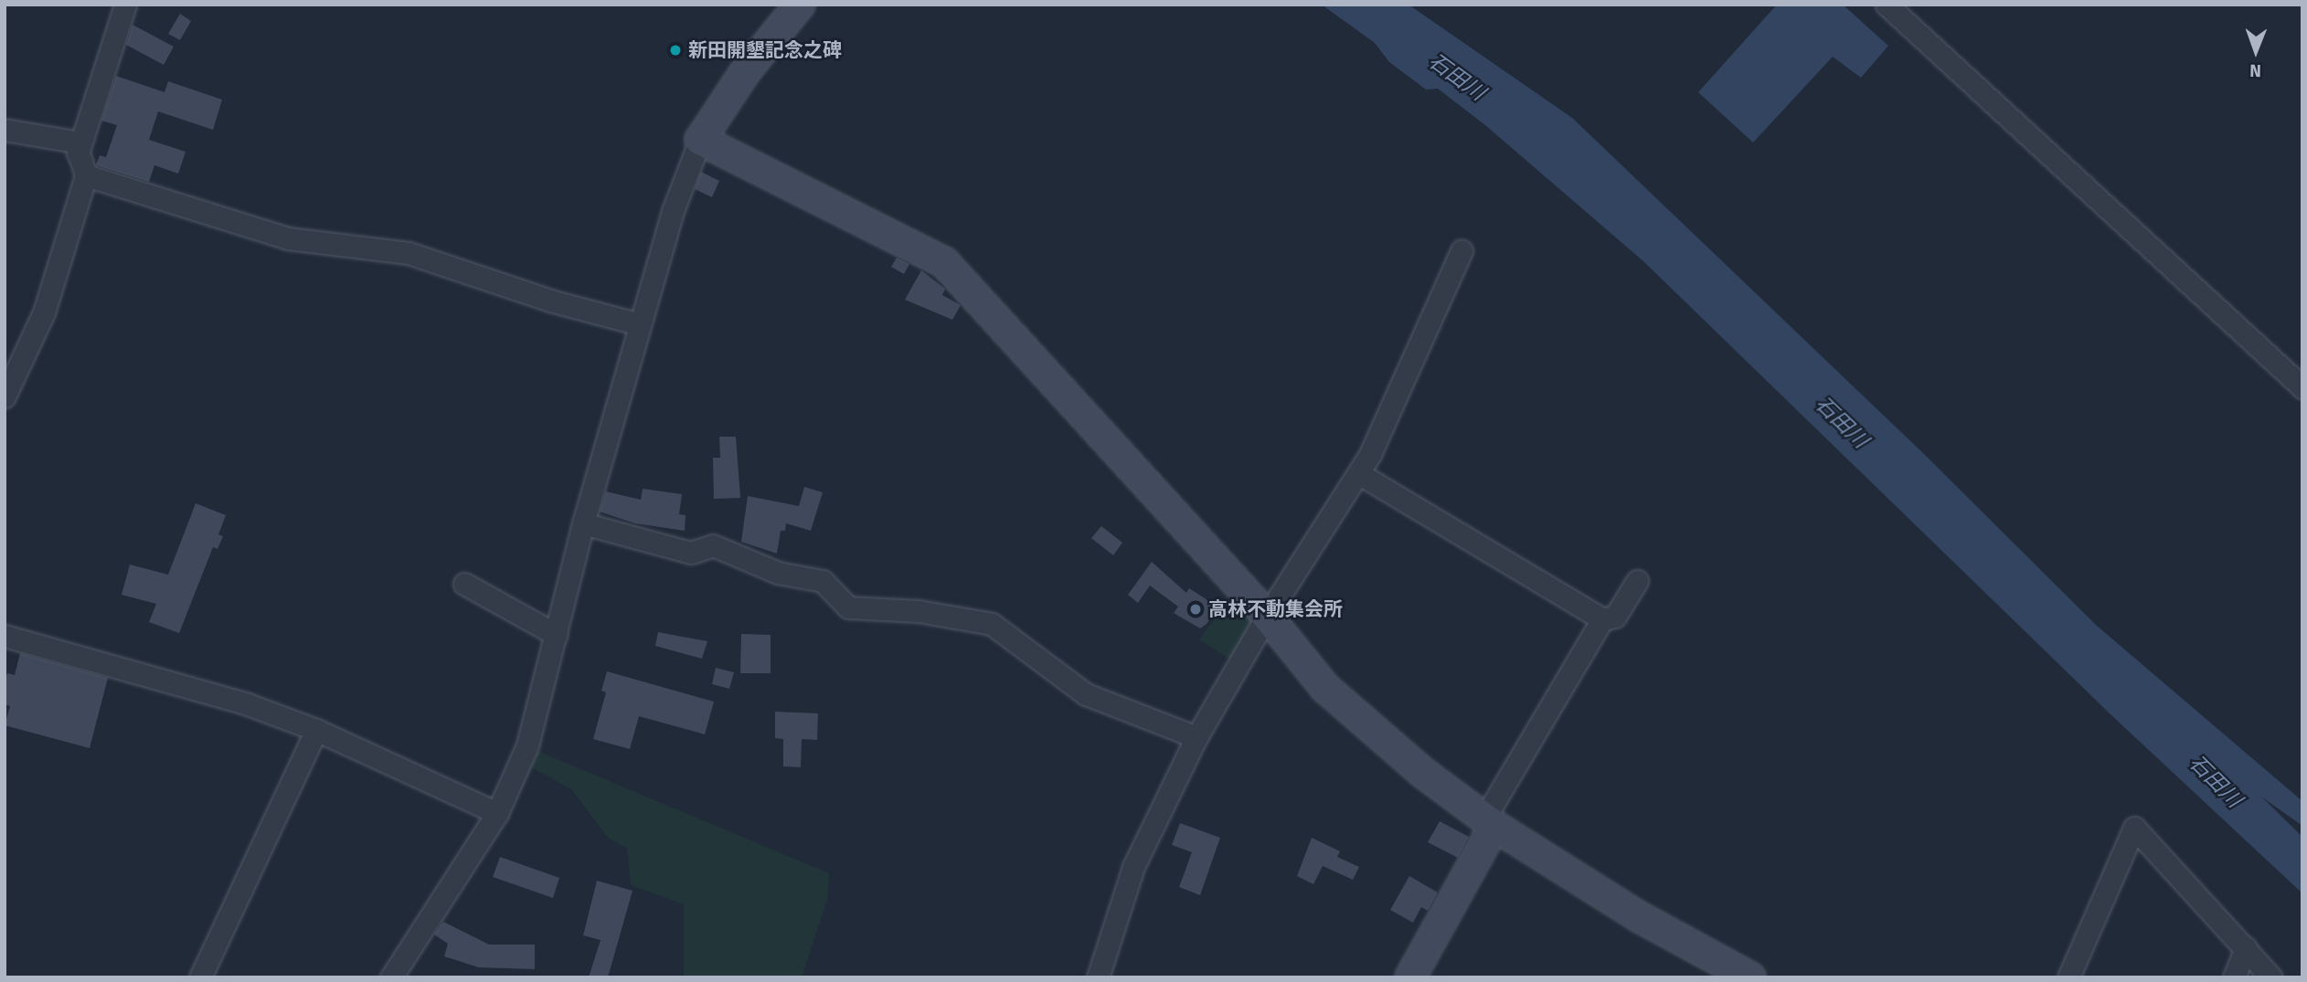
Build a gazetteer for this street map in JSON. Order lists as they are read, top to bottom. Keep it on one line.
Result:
{"water":["石田川"],"places":["新田開墾記念之碑","高林不動集会所"],"north":"bottom"}
